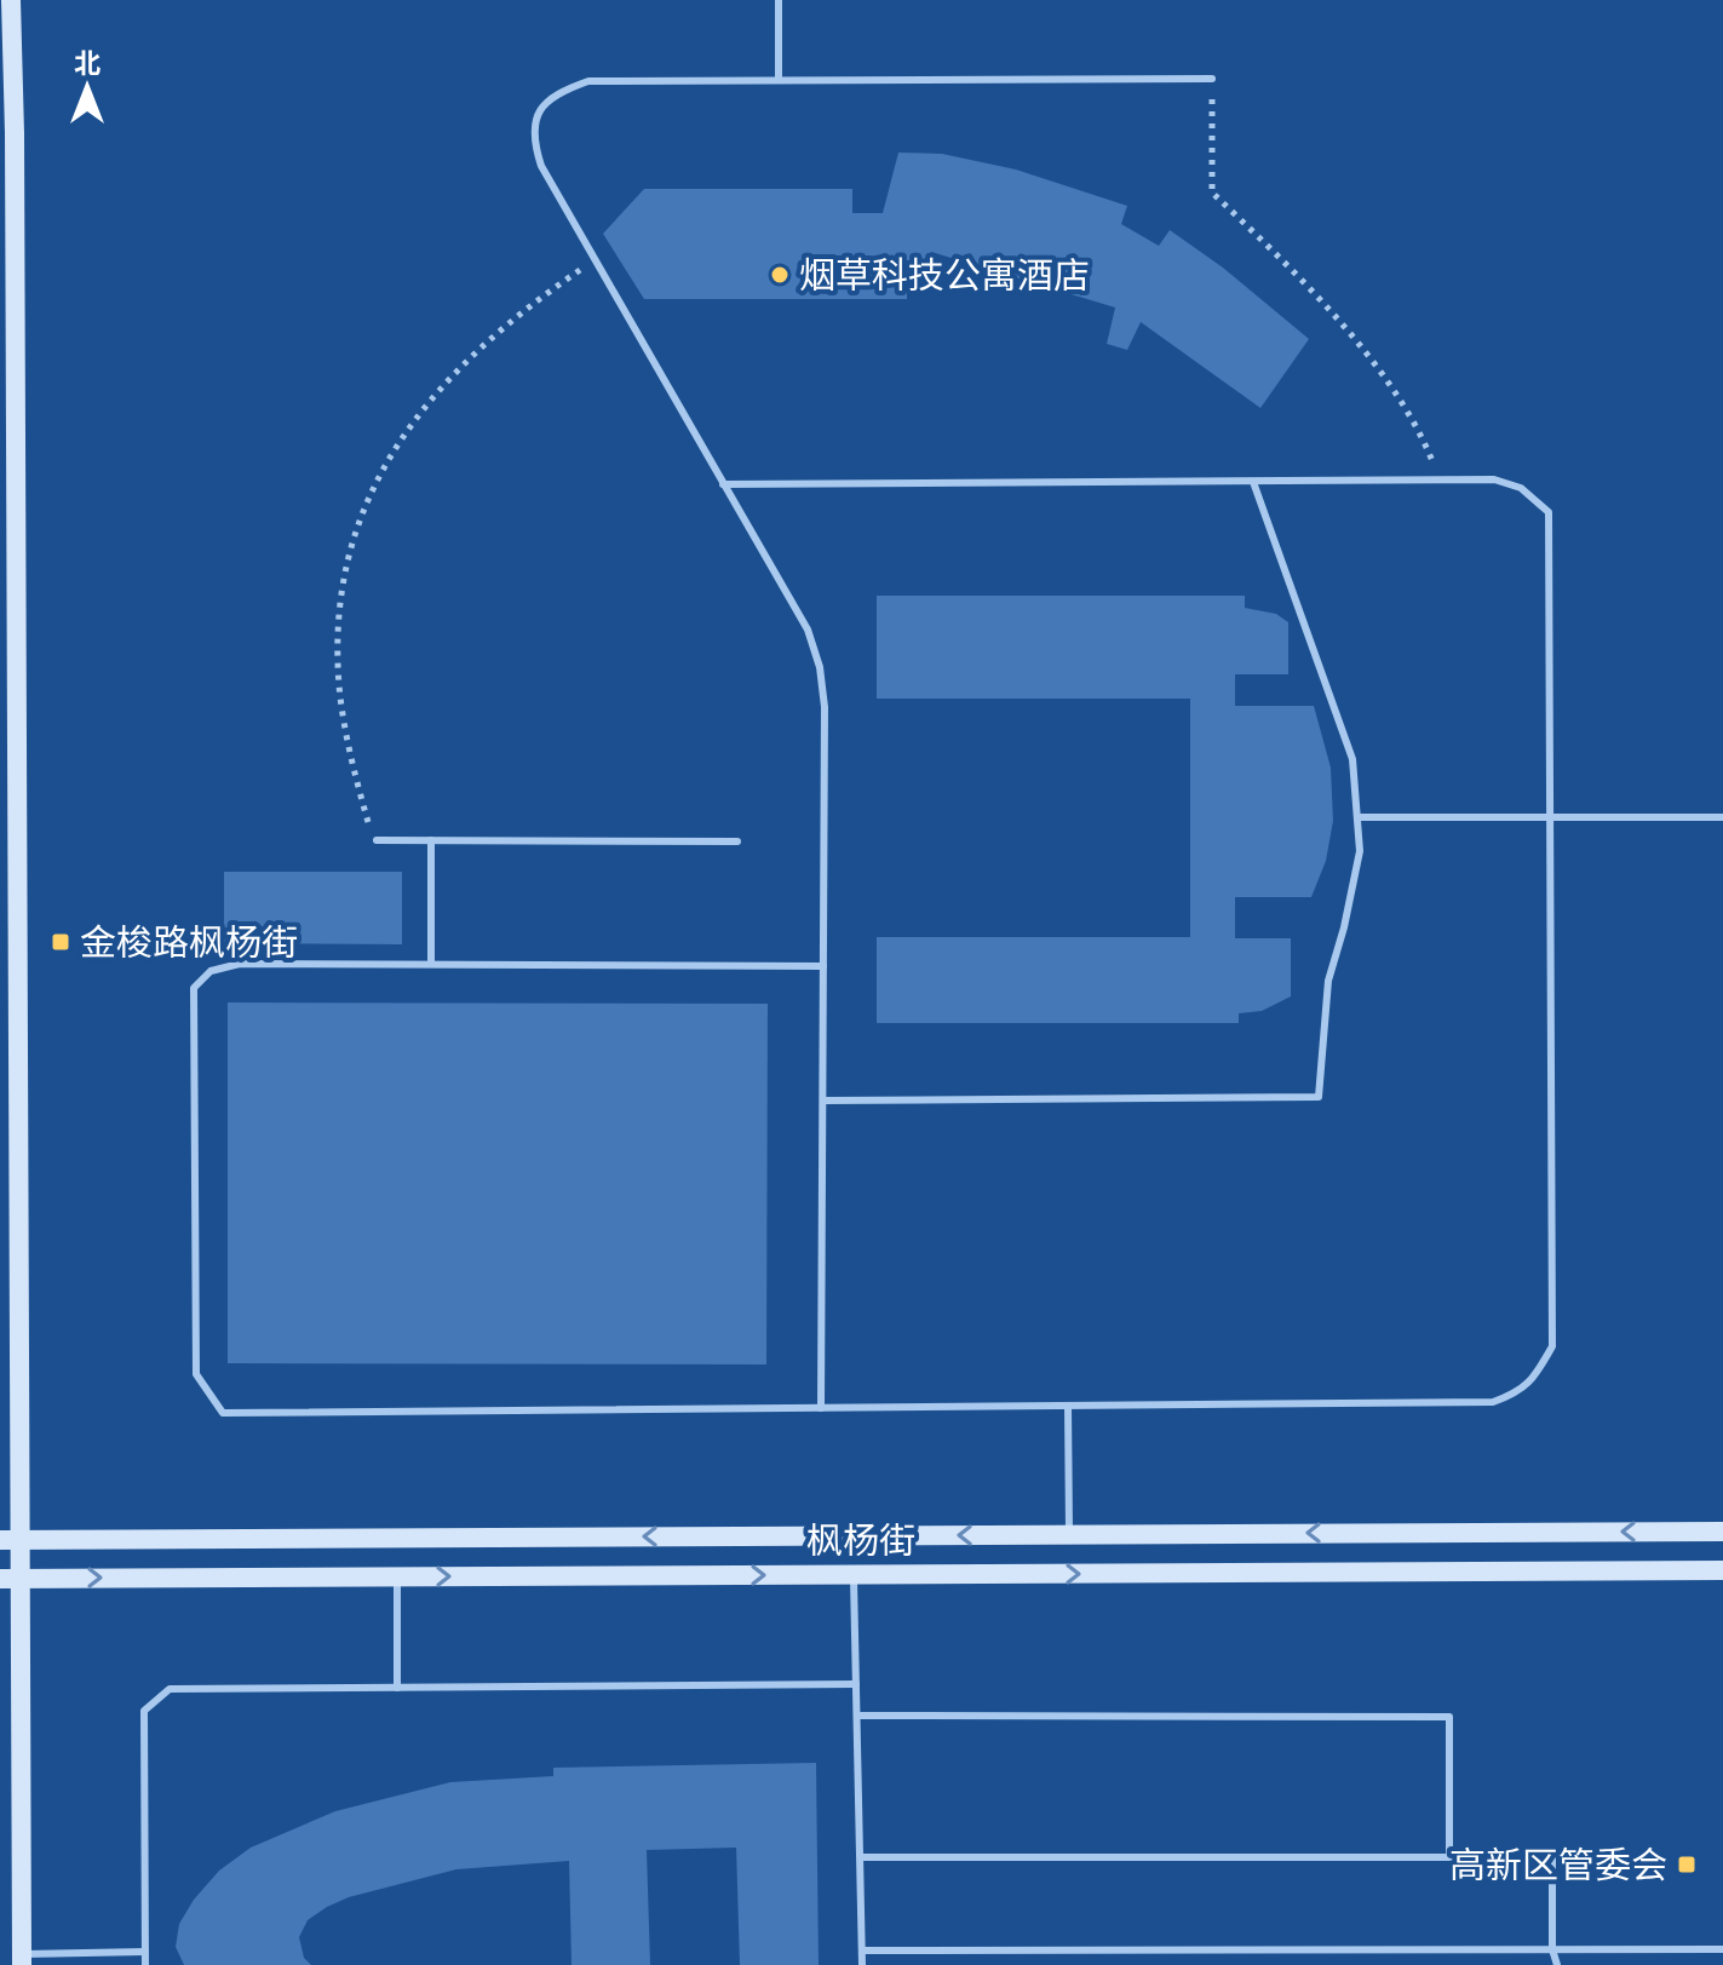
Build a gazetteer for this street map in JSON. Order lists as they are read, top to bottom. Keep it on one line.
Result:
{"streets":{"street":["枫杨街"]},"places":{"other":["烟草科技公寓酒店"],"transit":["金梭路枫杨街","高新区管委会"]},"north":"top"}
